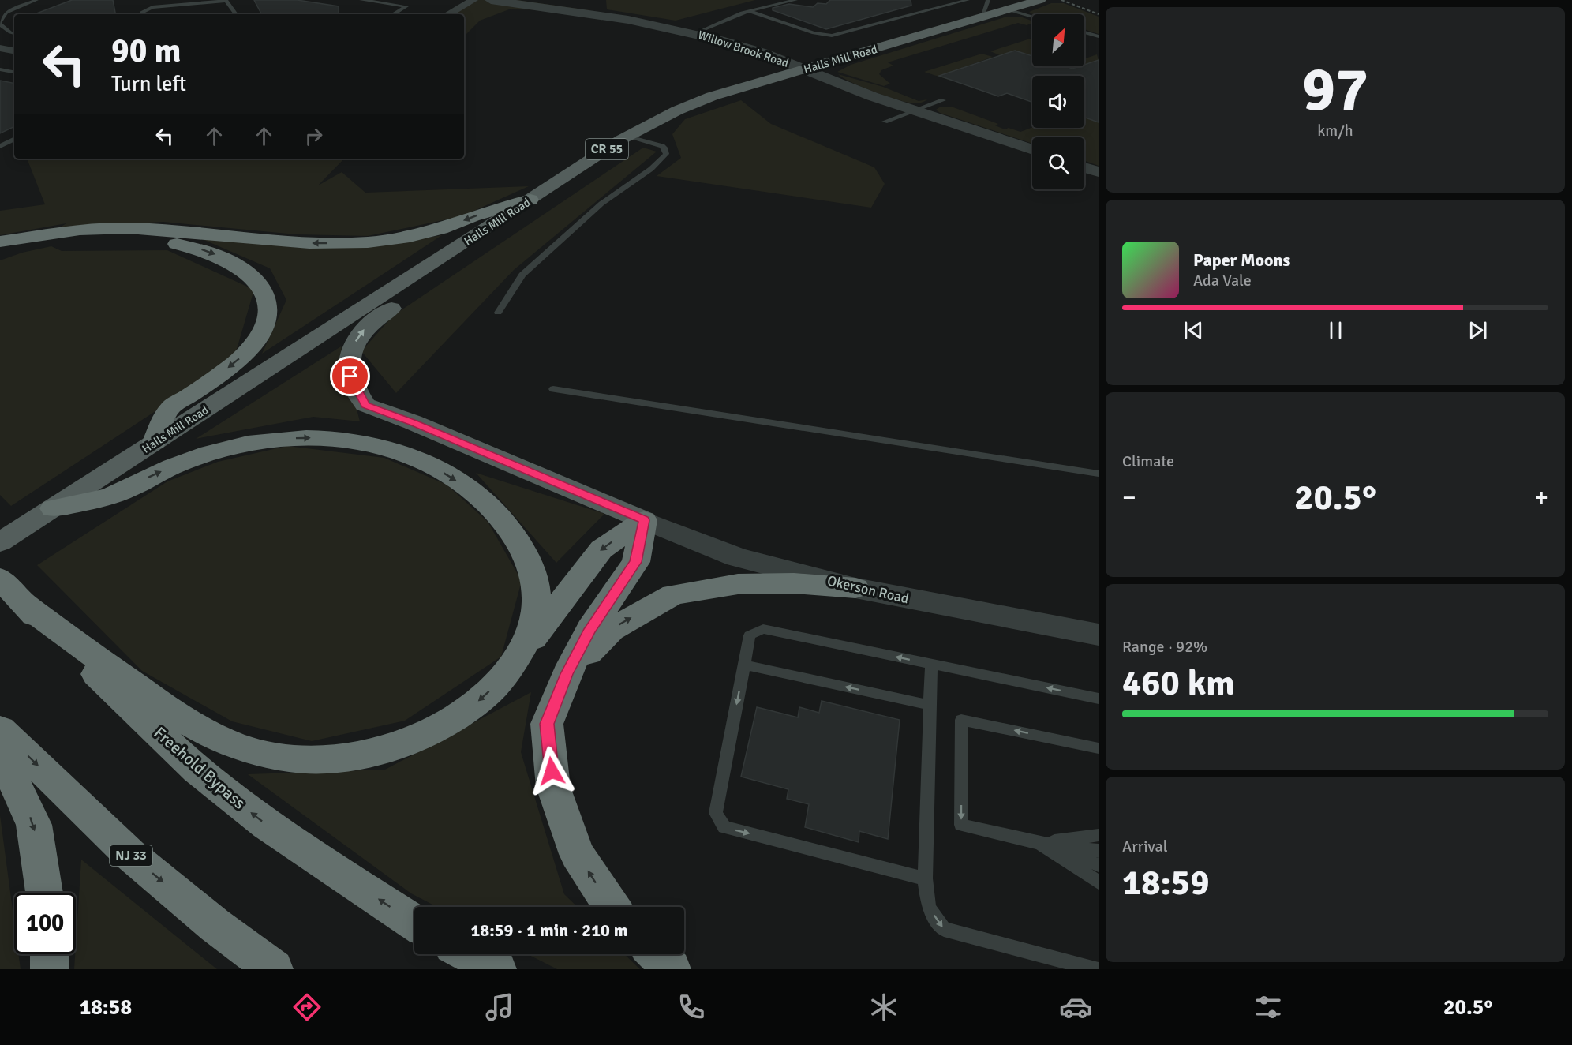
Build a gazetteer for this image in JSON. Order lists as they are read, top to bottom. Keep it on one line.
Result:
{"streets":{"highway":["Freehold Bypass","NJ 33"],"main road":["Halls Mill Road","CR 55"],"street":["Willow Brook Road","Okerson Road"]},"crossings":[["Willow Brook Road","Halls Mill Road"]],"north":"top right","page":{"tile":[["97","km/h"],"Climate",["Range · 92%","460 km"],["Arrival","18:59"]],"turn":["90 m","Turn left"],"song":["Paper Moons","Ada Vale"],"heat":["−","20.5°","+"],"limit":"100","trip":"18:59 · 1 min · 210 m","tabs":["18:58","20.5°"]}}
